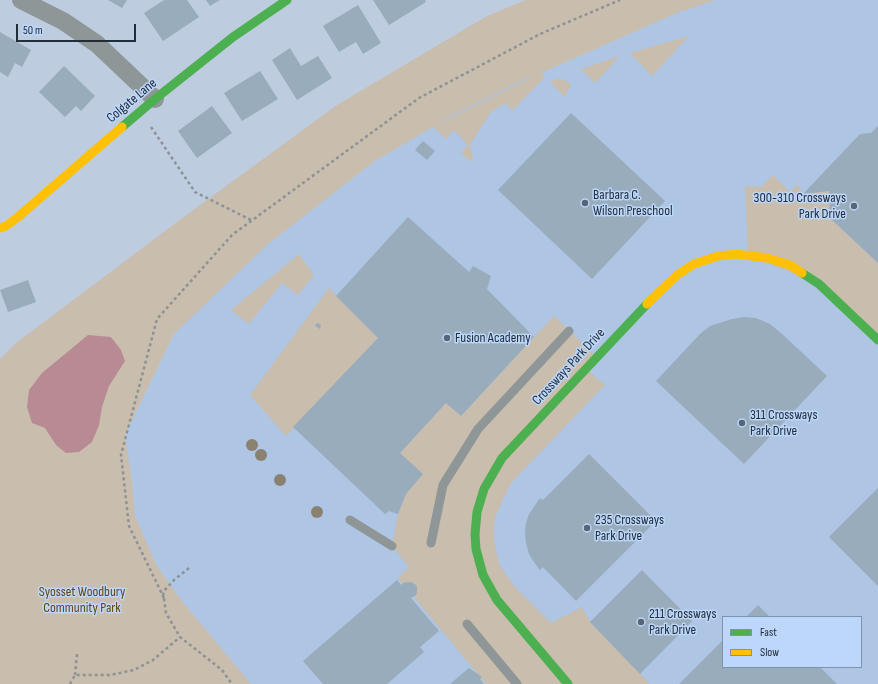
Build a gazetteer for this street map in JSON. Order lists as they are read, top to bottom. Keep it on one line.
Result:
{"streets":{"street":["Colgate Lane","Crossways Park Drive"]},"parks":["Syosset Woodbury Community Park"],"places":["Barbara C. Wilson Preschool","300-310 Crossways Park Drive","Fusion Academy","311 Crossways Park Drive","235 Crossways Park Drive","211 Crossways Park Drive"],"legend":["Fast","Slow"],"scale_bar":"50 m"}
